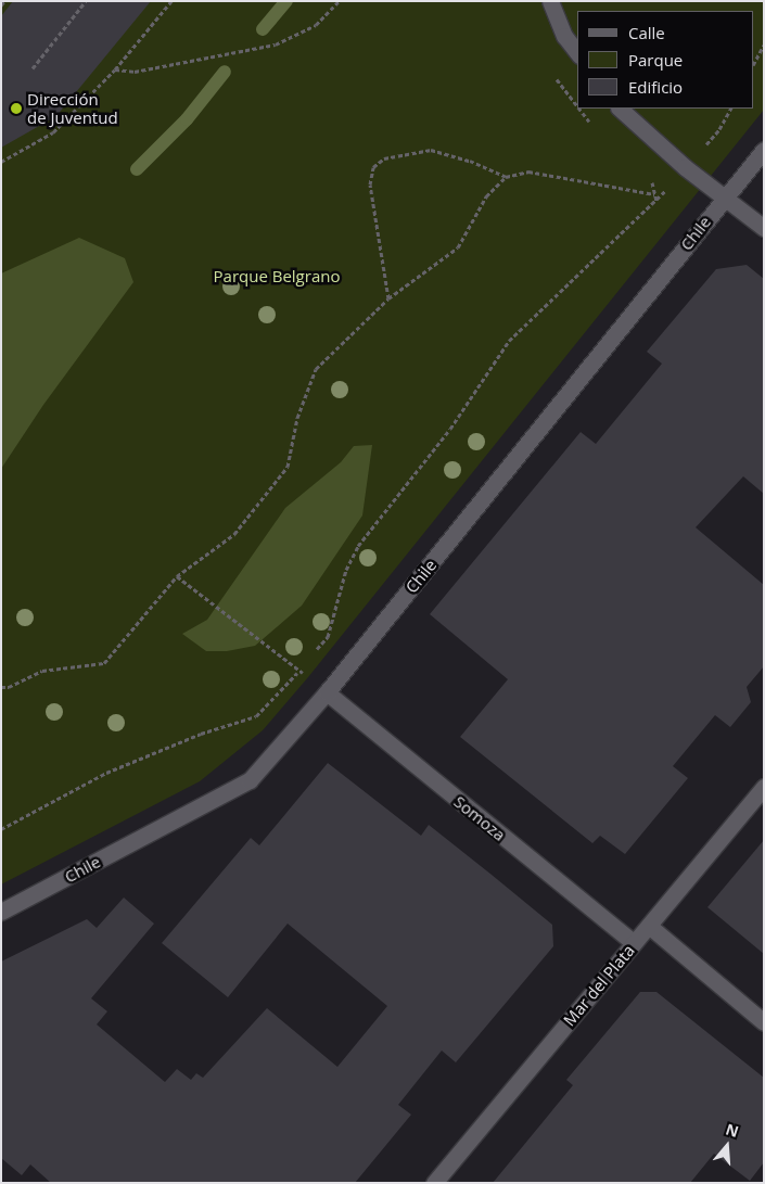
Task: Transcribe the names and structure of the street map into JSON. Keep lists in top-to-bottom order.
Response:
{
  "streets": {
    "street": ["Chile", "Somoza", "Mar del Plata"]
  },
  "crossings": [
    ["Chile", "Somoza"],
    ["Somoza", "Mar del Plata"]
  ],
  "parks": ["Parque Belgrano"],
  "places": ["Dirección de Juventud"],
  "legend": ["Calle", "Parque", "Edificio"],
  "north": "top"
}
